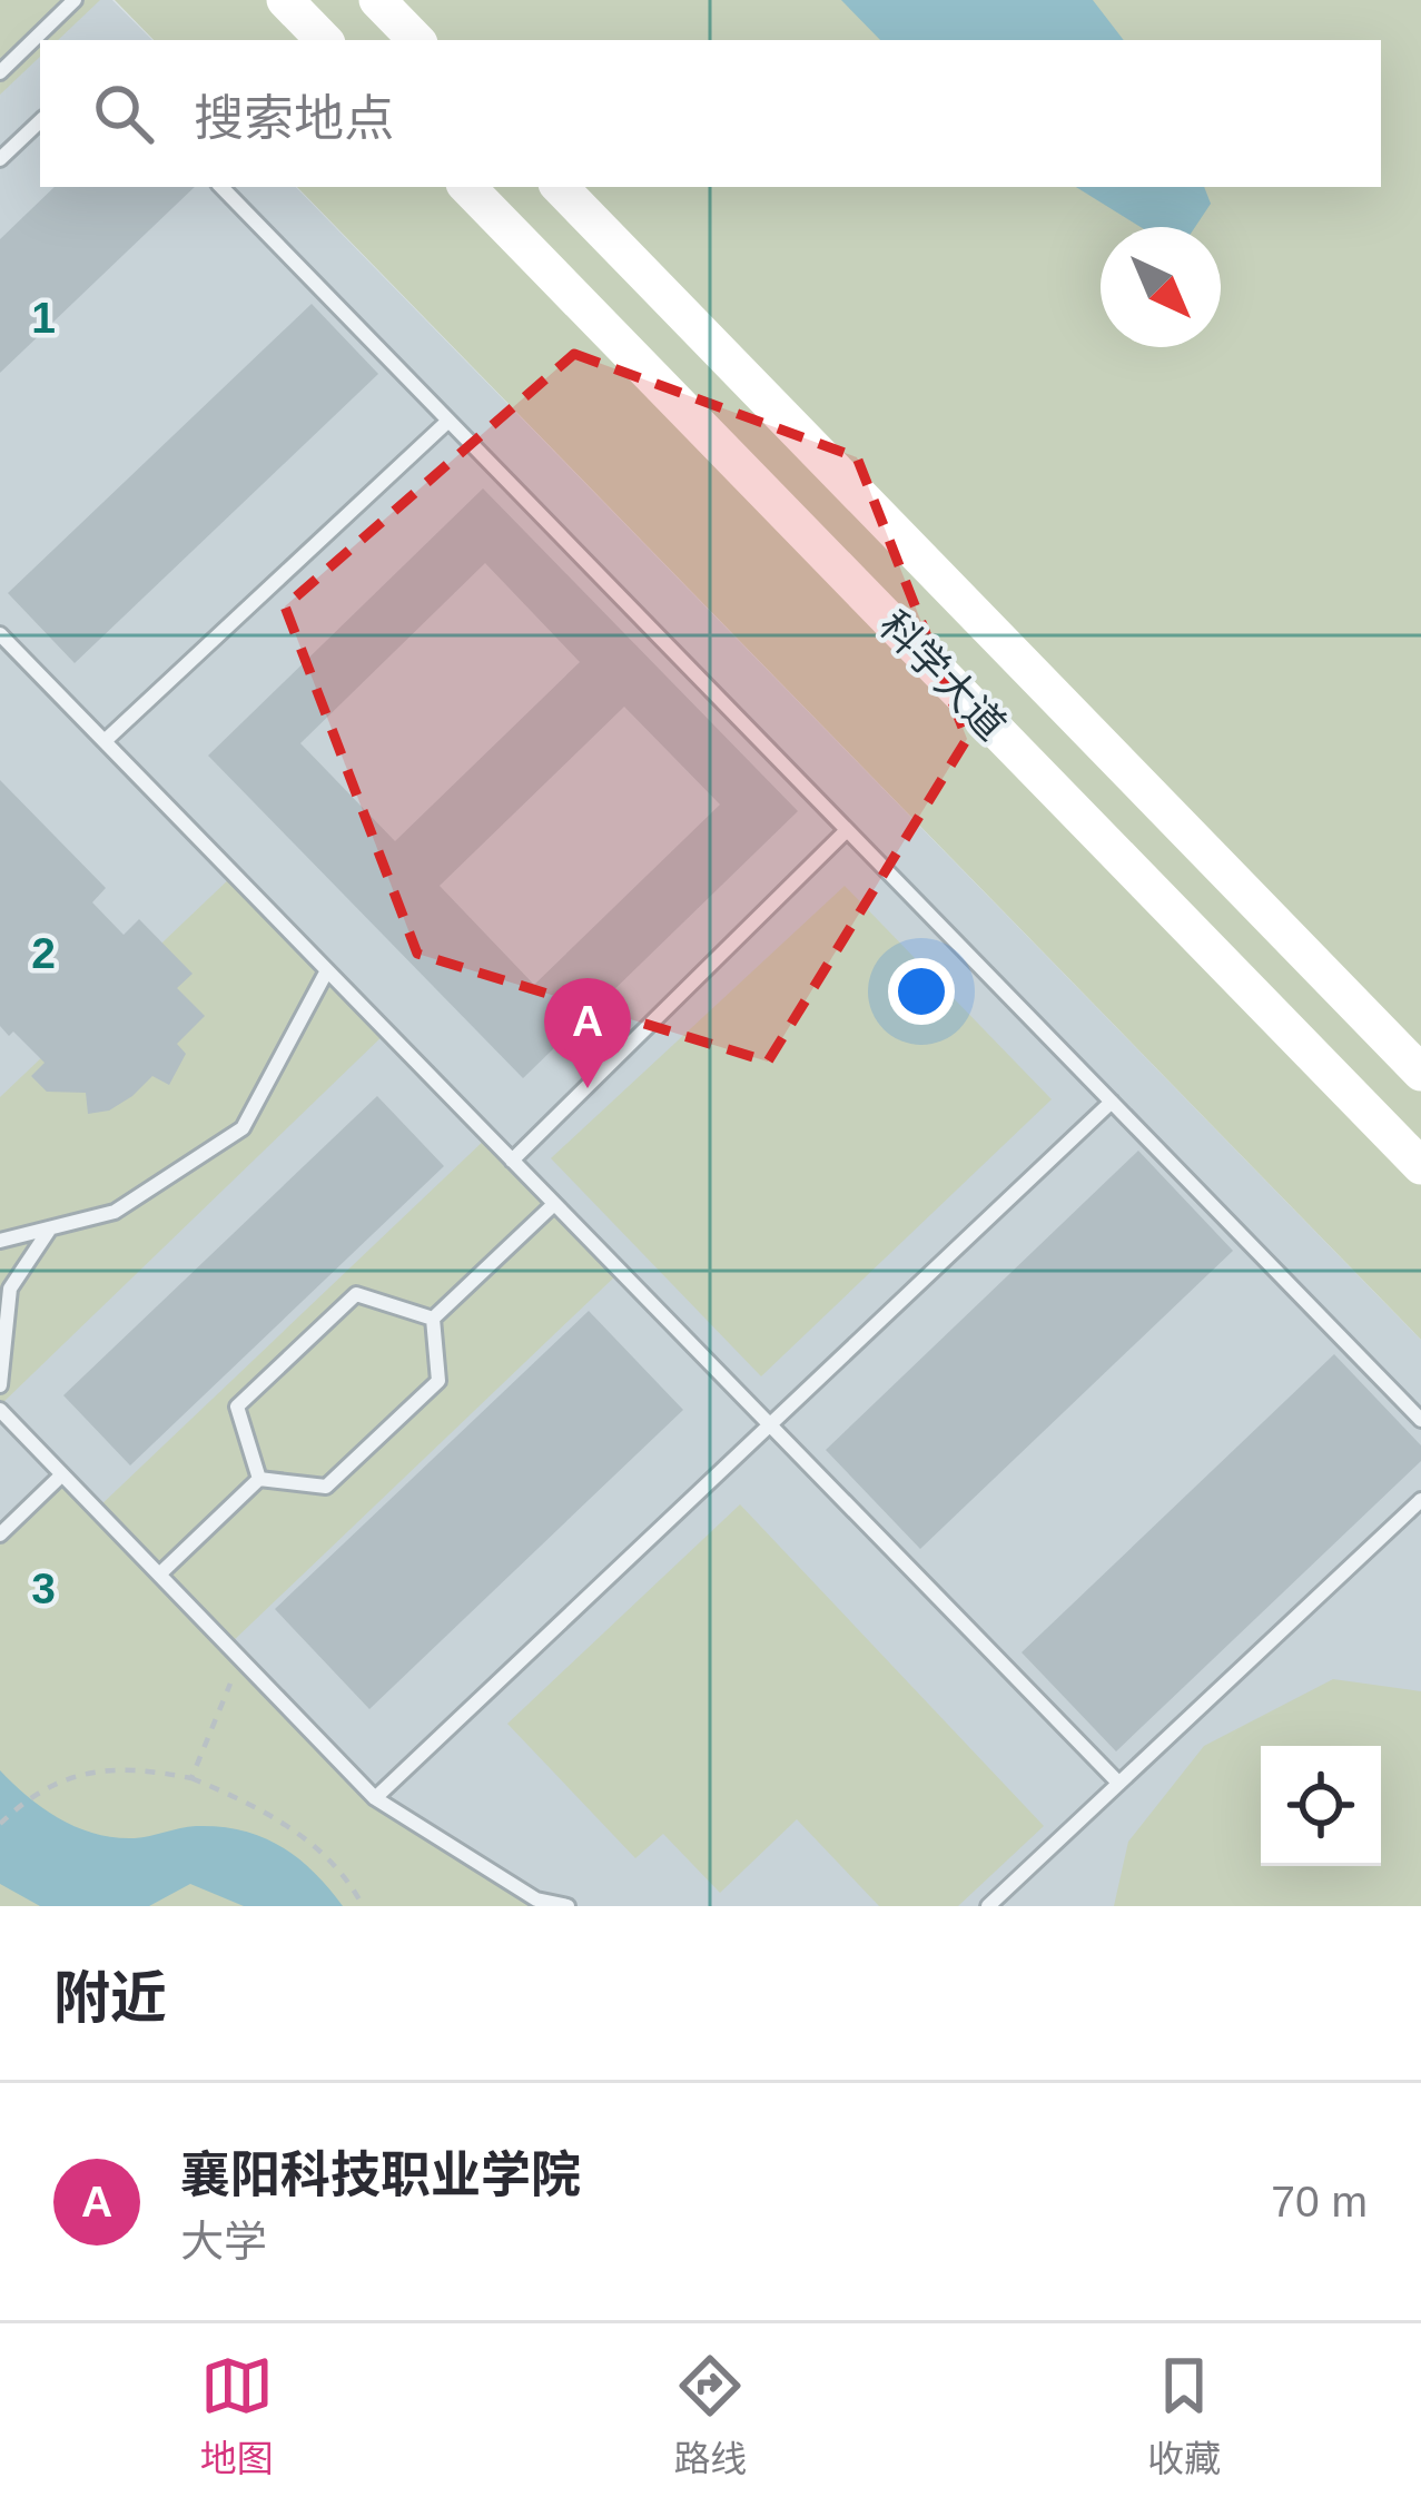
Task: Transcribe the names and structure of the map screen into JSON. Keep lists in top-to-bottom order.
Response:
{
  "streets": {
    "main road": ["科学大道"]
  },
  "north": "bottom right",
  "page": {
    "search": "搜索地点",
    "pins": "A",
    "heading": "附近",
    "list": [
      {
        "mark": "A",
        "name": "襄阳科技职业学院",
        "note": "大学",
        "value": "70 m"
      }
    ],
    "nav": ["地图", "路线", "收藏"]
  },
  "grid": {
    "rows": ["1", "2", "3"]
  }
}
